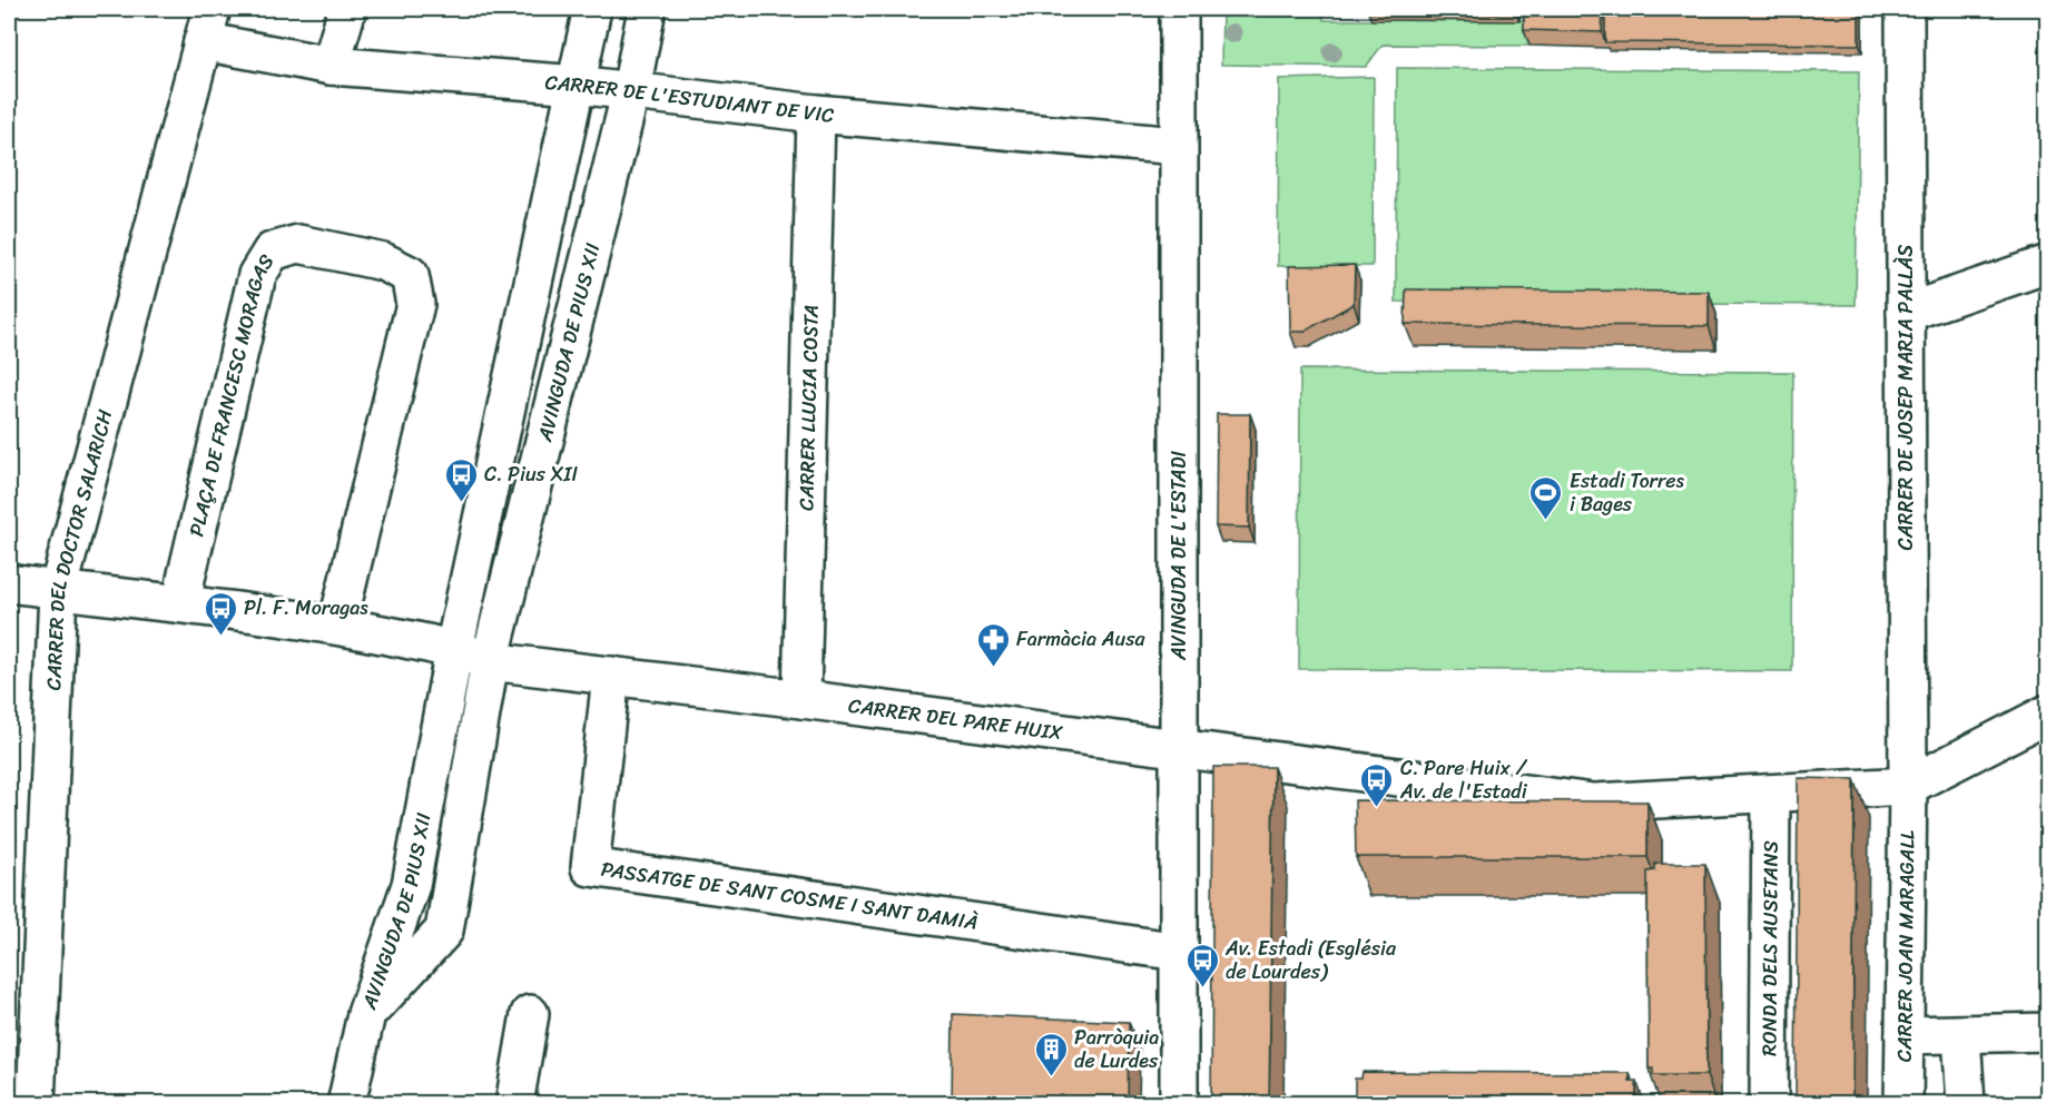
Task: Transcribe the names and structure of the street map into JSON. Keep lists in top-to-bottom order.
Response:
{
  "streets": {
    "street": [
      "CARRER DE L'ESTUDIANT DE VIC",
      "AVINGUDA DE PIUS XII",
      "CARRER DE JOSEP MARIA PALLÀS",
      "PLAÇA DE FRANCESC MORAGAS",
      "CARRER LLUCIA COSTA",
      "CARRER DEL DOCTOR SALARICH",
      "AVINGUDA DE L'ESTADI",
      "CARRER DEL PARE HUIX",
      "PASSATGE DE SANT COSME I SANT DAMIÀ",
      "CARRER JOAN MARAGALL",
      "RONDA DELS AUSETANS"
    ]
  },
  "crossings": [
    ["CARRER DE L'ESTUDIANT DE VIC", "AVINGUDA DE PIUS XII"],
    ["CARRER DE L'ESTUDIANT DE VIC", "CARRER LLUCIA COSTA"],
    ["CARRER DE L'ESTUDIANT DE VIC", "CARRER DEL DOCTOR SALARICH"],
    ["CARRER DE L'ESTUDIANT DE VIC", "AVINGUDA DE L'ESTADI"],
    ["AVINGUDA DE PIUS XII", "CARRER DEL PARE HUIX"],
    ["CARRER DE JOSEP MARIA PALLÀS", "CARRER DEL PARE HUIX"],
    ["CARRER DE JOSEP MARIA PALLÀS", "CARRER JOAN MARAGALL"],
    ["PLAÇA DE FRANCESC MORAGAS", "CARRER DEL PARE HUIX"],
    ["CARRER LLUCIA COSTA", "CARRER DEL PARE HUIX"],
    ["CARRER DEL DOCTOR SALARICH", "CARRER DEL PARE HUIX"],
    ["AVINGUDA DE L'ESTADI", "CARRER DEL PARE HUIX"],
    ["AVINGUDA DE L'ESTADI", "PASSATGE DE SANT COSME I SANT DAMIÀ"],
    ["CARRER DEL PARE HUIX", "PASSATGE DE SANT COSME I SANT DAMIÀ"],
    ["CARRER DEL PARE HUIX", "CARRER JOAN MARAGALL"],
    ["CARRER DEL PARE HUIX", "RONDA DELS AUSETANS"]
  ],
  "places": {
    "bus stop": [
      "C. Pius XII",
      "Pl. F. Moragas",
      "C. Pare Huix / Av. de l'Estadi",
      "Av. Estadi (Església de Lourdes)"
    ],
    "sports": ["Estadi Torres i Bages"],
    "pharmacy": ["Farmàcia Ausa"],
    "building": ["Parròquia de Lurdes"]
  }
}
